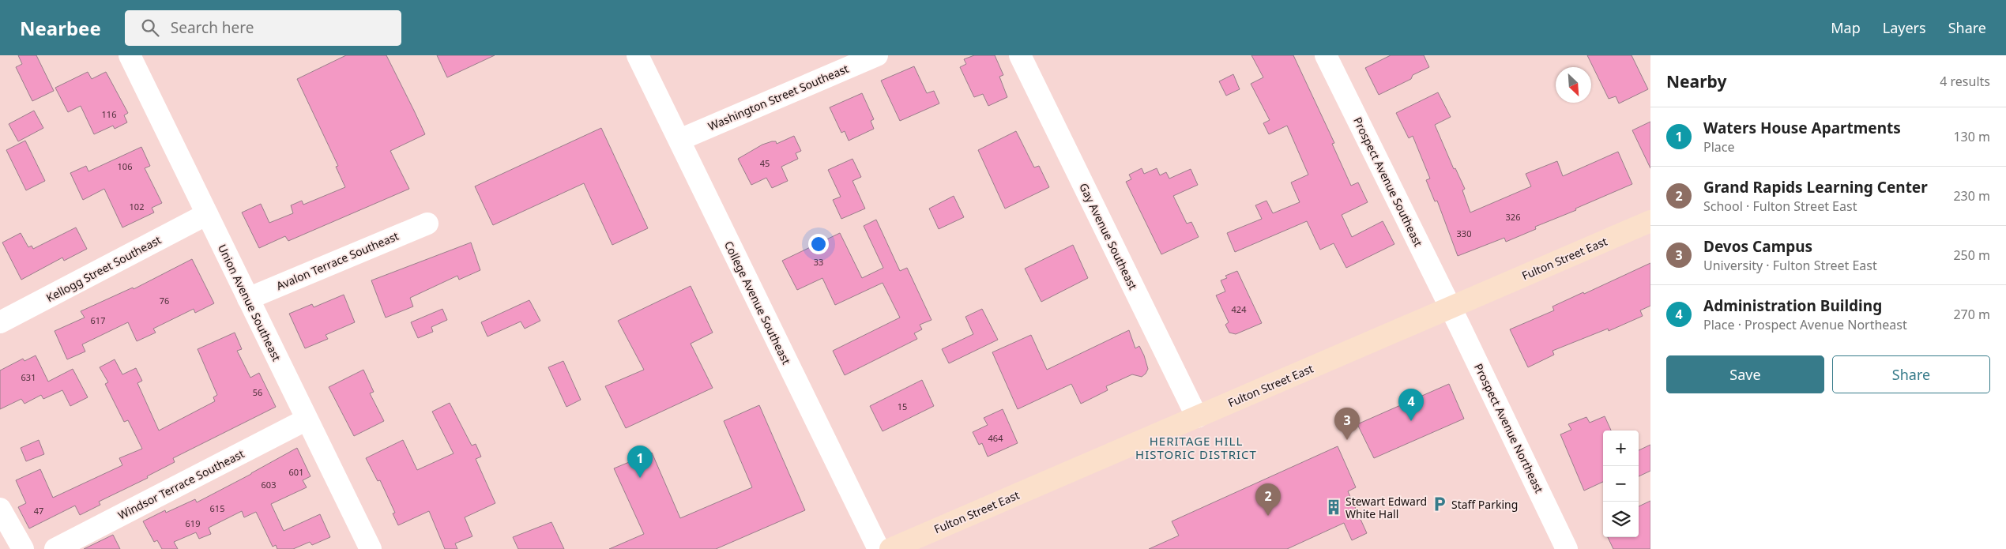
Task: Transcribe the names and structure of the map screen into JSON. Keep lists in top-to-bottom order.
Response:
{
  "streets": {
    "main road": ["Fulton Street East"],
    "street": [
      "Washington Street Southeast",
      "Prospect Avenue Southeast",
      "Gay Avenue Southeast",
      "Avalon Terrace Southeast",
      "Kellogg Street Southeast",
      "Union Avenue Southeast",
      "College Avenue Southeast",
      "Prospect Avenue Northeast",
      "Windsor Terrace Southeast"
    ]
  },
  "crossings": [
    ["Washington Street Southeast", "College Avenue Southeast"],
    ["Prospect Avenue Southeast", "Fulton Street East"],
    ["Prospect Avenue Southeast", "Prospect Avenue Northeast"],
    ["Gay Avenue Southeast", "Fulton Street East"],
    ["Fulton Street East", "Prospect Avenue Northeast"],
    ["Avalon Terrace Southeast", "Union Avenue Southeast"],
    ["Kellogg Street Southeast", "Union Avenue Southeast"],
    ["Union Avenue Southeast", "Windsor Terrace Southeast"]
  ],
  "districts": ["HERITAGE HILL HISTORIC DISTRICT"],
  "places": {
    "parking": ["Staff Parking"],
    "building": ["Stewart Edward White Hall"]
  },
  "house_numbers": [
    "116",
    "45",
    "106",
    "102",
    "326",
    "330",
    "33",
    "76",
    "424",
    "617",
    "631",
    "56",
    "15",
    "464",
    "601",
    "603",
    "615",
    "47",
    "619"
  ],
  "north": "bottom right",
  "page": {
    "header": "Nearbee",
    "search": "Search here",
    "nav": ["Map", "Layers", "Share"],
    "heading": ["Nearby", "4 results"],
    "list": [
      {
        "mark": "1",
        "name": "Waters House Apartments",
        "note": "Place",
        "value": "130 m"
      },
      {
        "mark": "2",
        "name": "Grand Rapids Learning Center",
        "note": "School · Fulton Street East",
        "value": "230 m"
      },
      {
        "mark": "3",
        "name": "Devos Campus",
        "note": "University · Fulton Street East",
        "value": "250 m"
      },
      {
        "mark": "4",
        "name": "Administration Building",
        "note": "Place · Prospect Avenue Northeast",
        "value": "270 m"
      }
    ],
    "buttons": ["Save", "Share"],
    "pins": [
      "4",
      "3",
      "1",
      "2"
    ],
    "map_buttons": ["+", "−"]
  }
}
